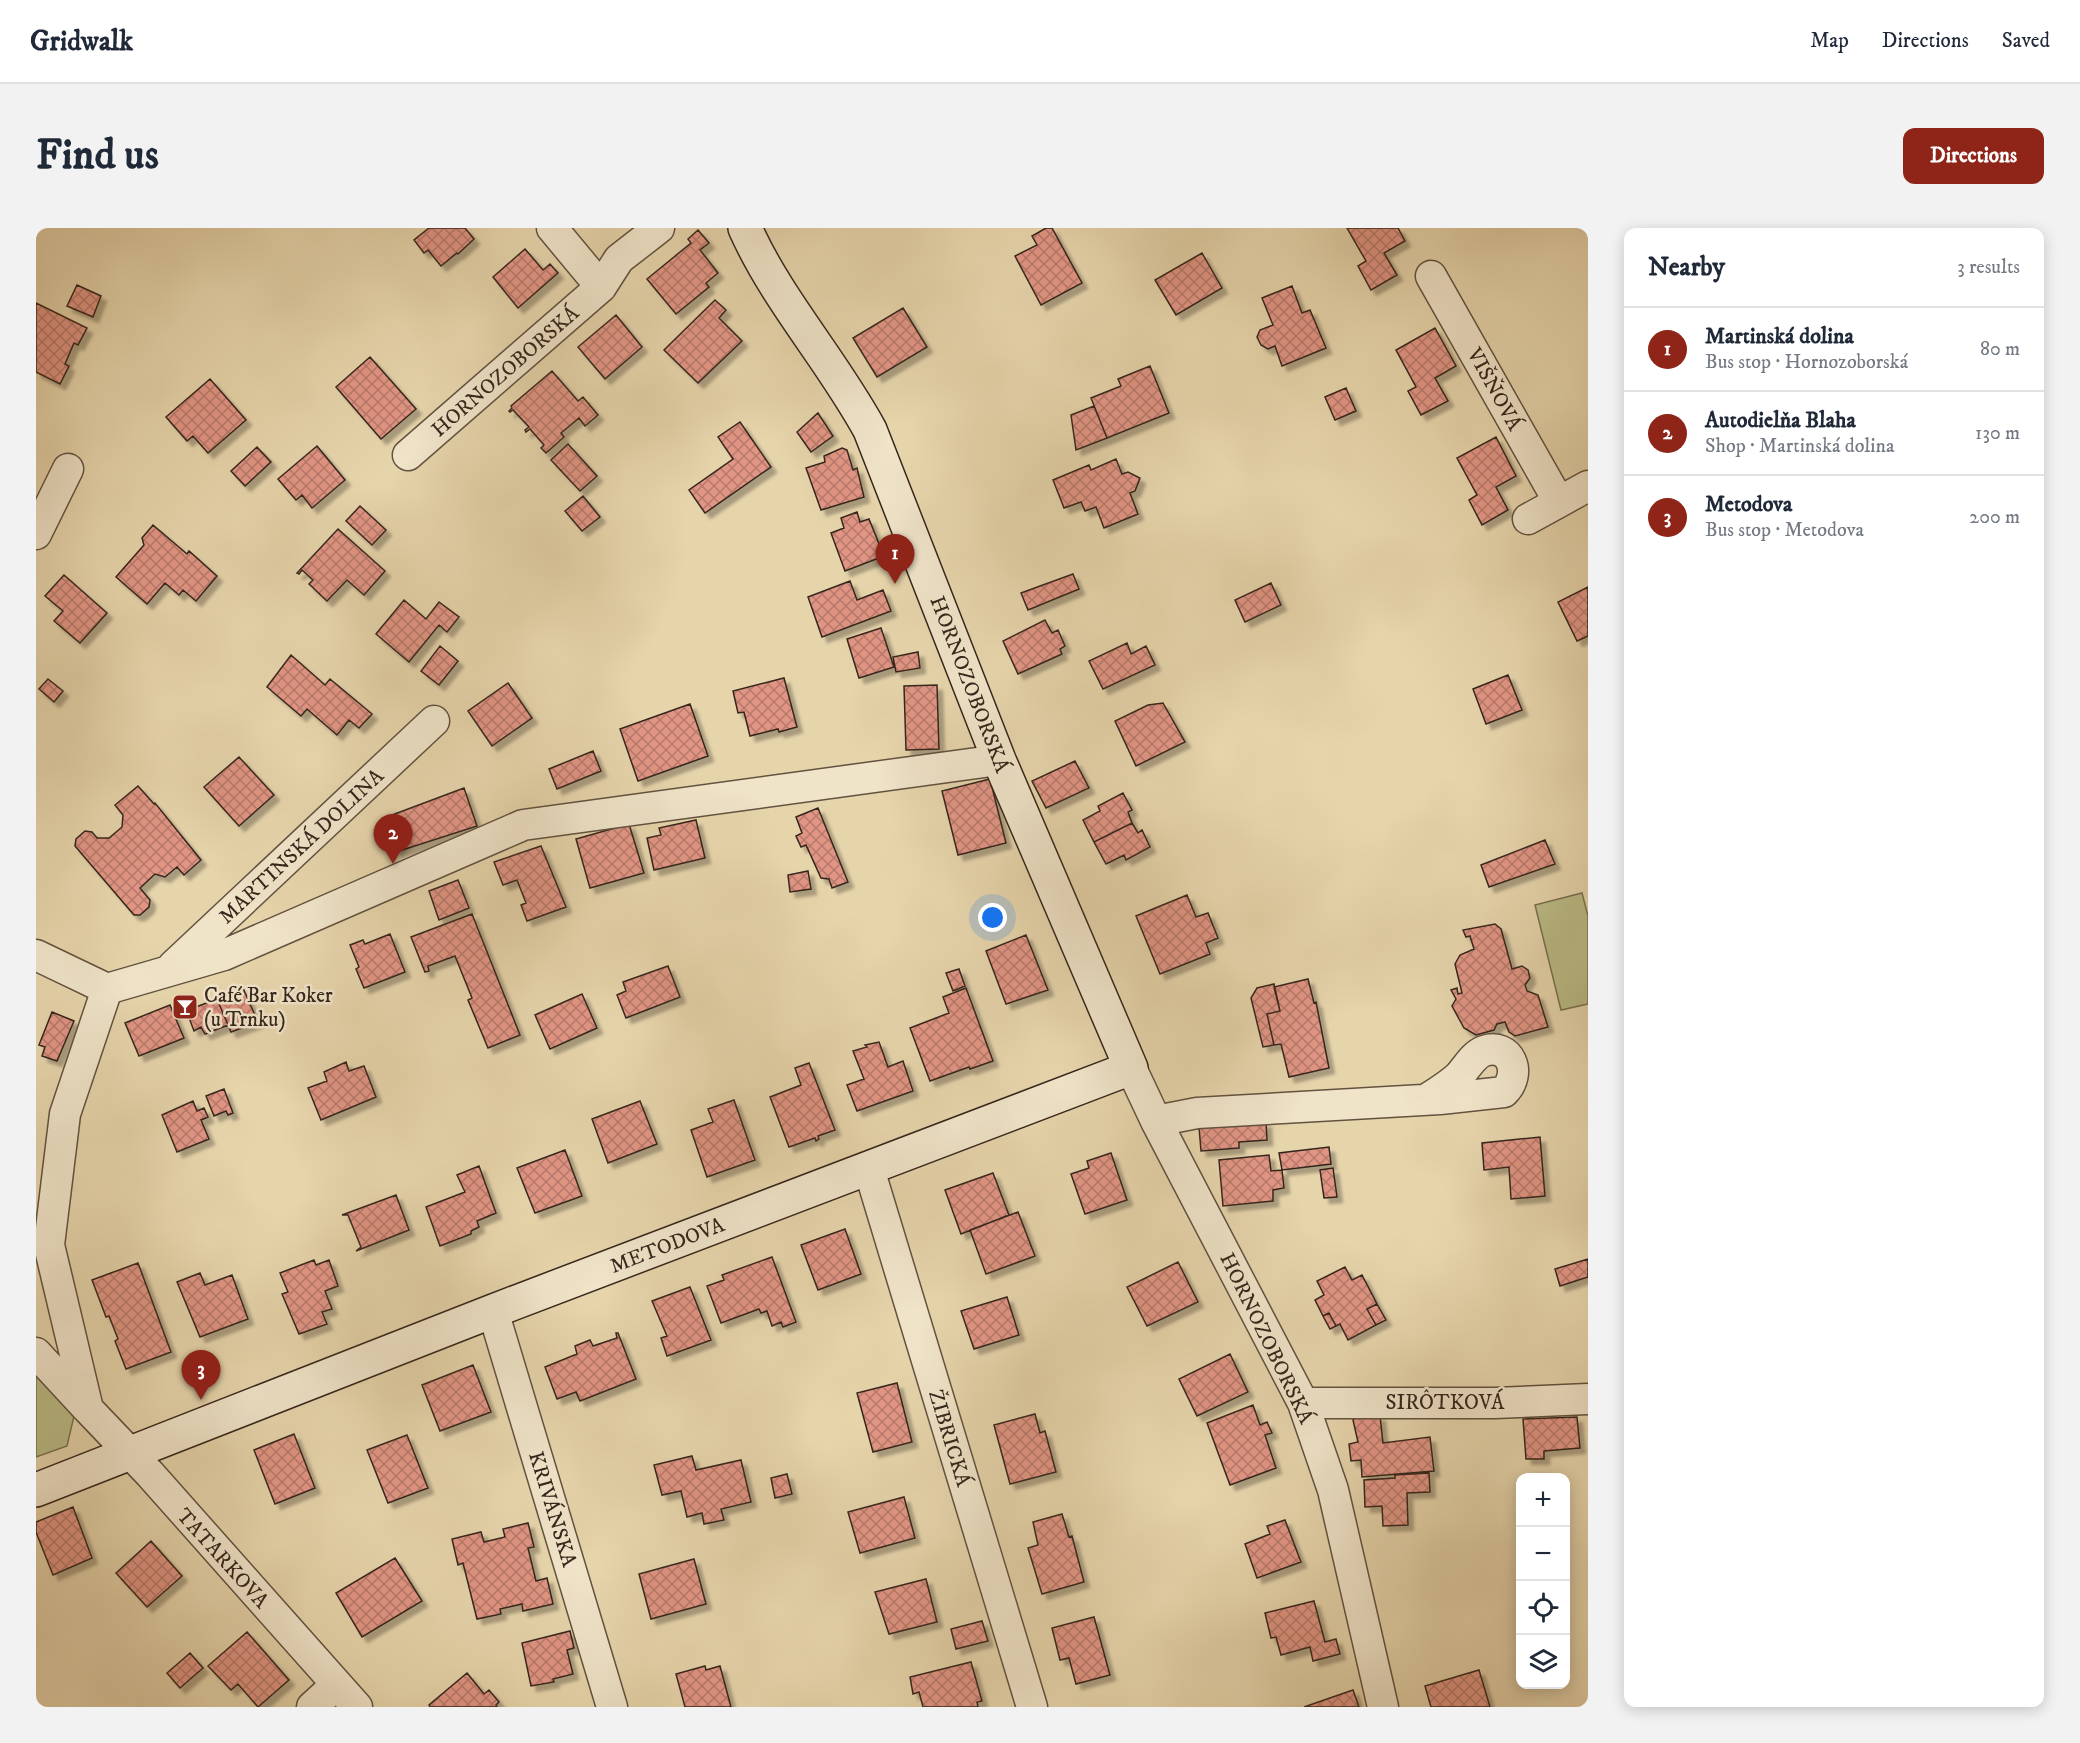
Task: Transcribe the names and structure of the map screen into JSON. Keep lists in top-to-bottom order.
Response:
{
  "streets": {
    "street": [
      "HORNOZOBORSKÁ",
      "VIŠŇOVÁ",
      "MARTINSKÁ DOLINA",
      "METODOVA",
      "SIRÔTKOVÁ",
      "ŽIBRICKÁ",
      "KRIVÁNSKA",
      "TATARKOVA"
    ]
  },
  "crossings": [
    ["HORNOZOBORSKÁ", "MARTINSKÁ DOLINA"],
    ["HORNOZOBORSKÁ", "METODOVA"],
    ["HORNOZOBORSKÁ", "SIRÔTKOVÁ"],
    ["METODOVA", "ŽIBRICKÁ"],
    ["METODOVA", "KRIVÁNSKA"],
    ["METODOVA", "TATARKOVA"]
  ],
  "places": {
    "bar": ["Café Bar Koker (u Trnku)"]
  },
  "page": {
    "header": "Gridwalk",
    "nav": ["Map", "Directions", "Saved"],
    "buttons": "Directions",
    "title": "Find us",
    "heading": ["Nearby", "3 results"],
    "list": [
      {
        "mark": "1",
        "name": "Martinská dolina",
        "note": "Bus stop · Hornozoborská",
        "value": "80 m"
      },
      {
        "mark": "2",
        "name": "Autodielňa Blaha",
        "note": "Shop · Martinská dolina",
        "value": "130 m"
      },
      {
        "mark": "3",
        "name": "Metodova",
        "note": "Bus stop · Metodova",
        "value": "200 m"
      }
    ],
    "pins": ["1", "2", "3"],
    "map_buttons": ["+", "−"]
  }
}
